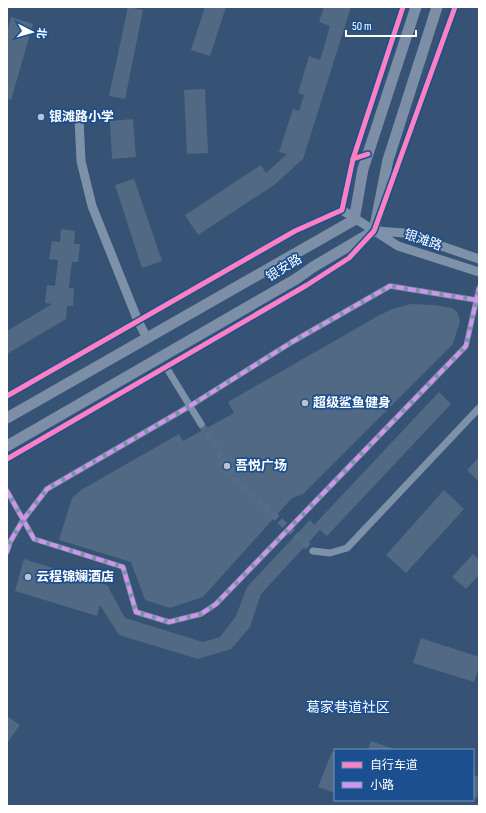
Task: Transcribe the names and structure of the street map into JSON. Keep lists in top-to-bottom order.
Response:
{
  "streets": {
    "main road": ["银安路"],
    "street": ["银滩路"]
  },
  "crossings": [
    ["银滩路", "银安路"]
  ],
  "districts": ["葛家巷道社区"],
  "places": [
    "银滩路小学",
    "超级鲨鱼健身",
    "吾悦广场",
    "云程锦斓酒店"
  ],
  "legend": ["自行车道", "小路"],
  "scale_bar": "50 m",
  "north": "right"
}
